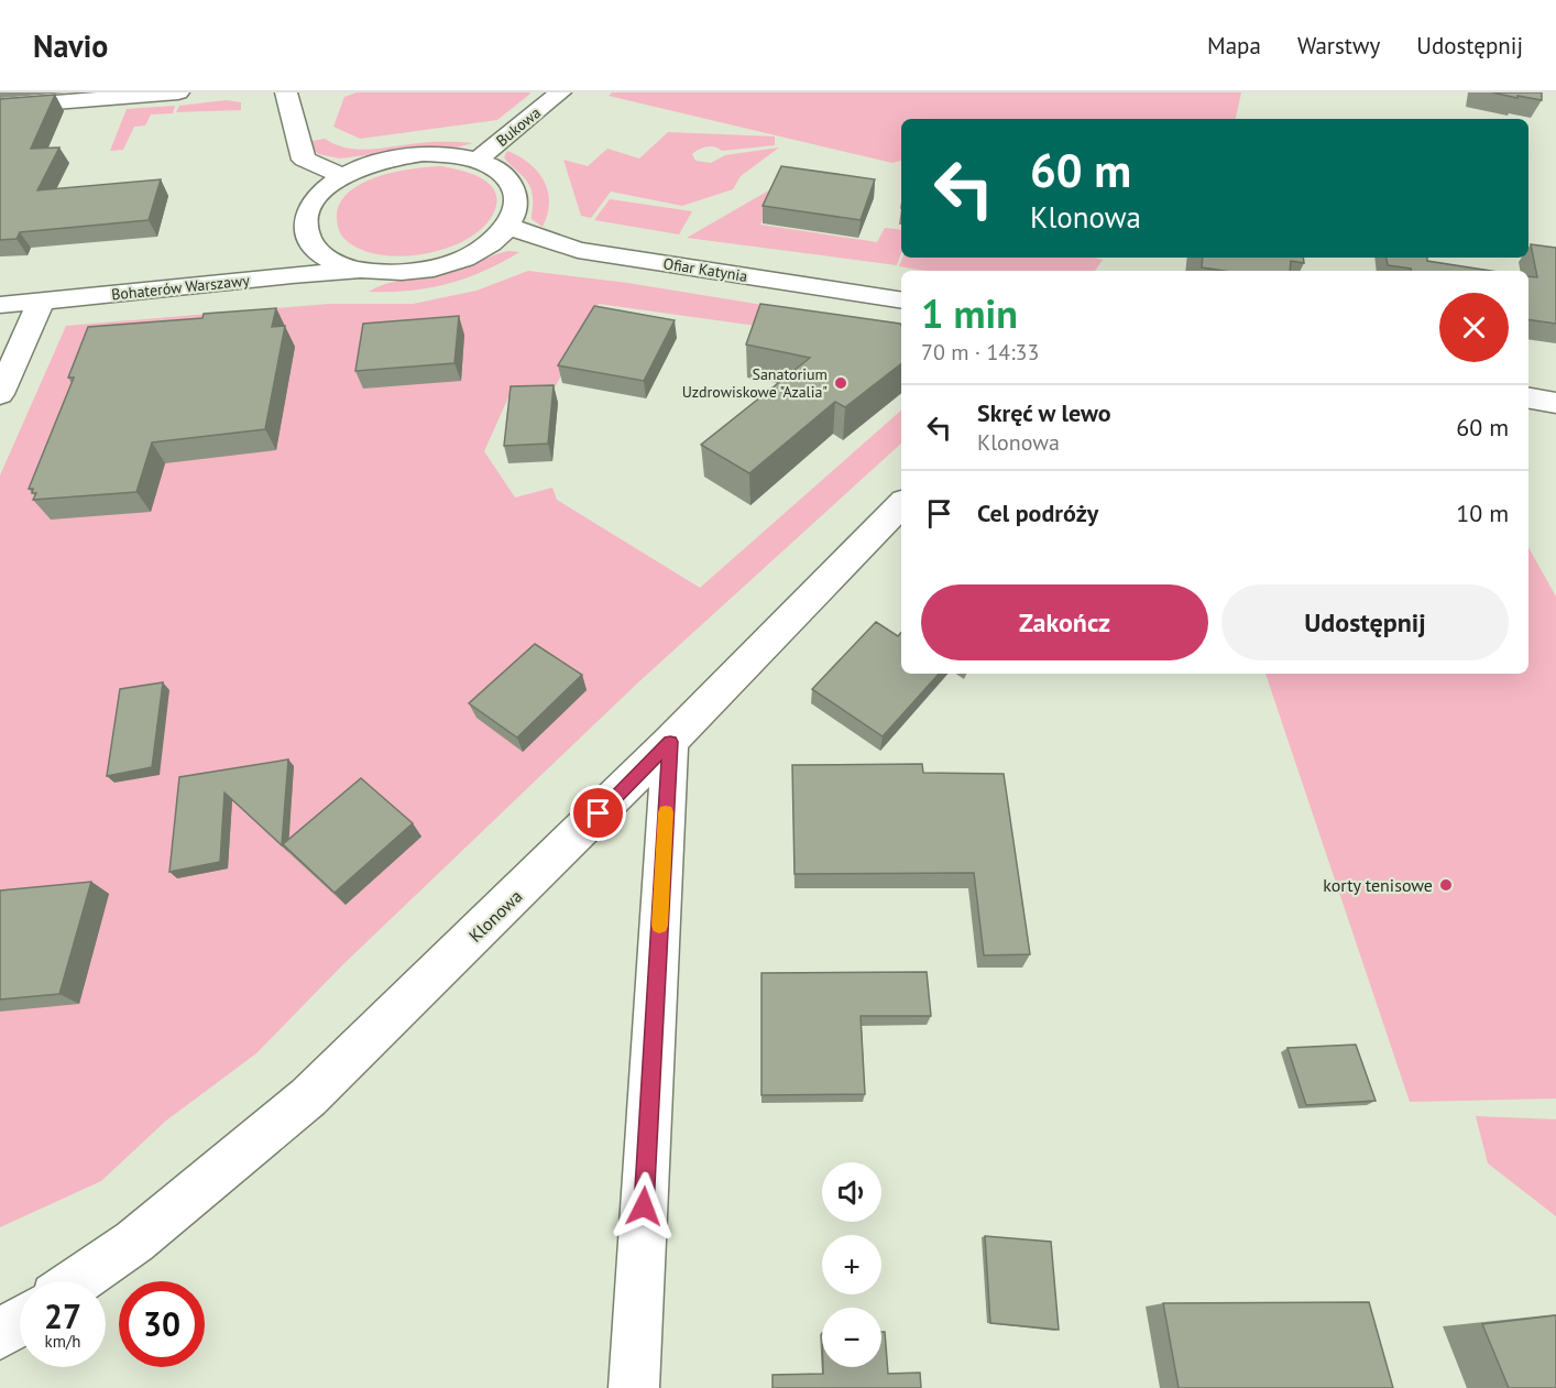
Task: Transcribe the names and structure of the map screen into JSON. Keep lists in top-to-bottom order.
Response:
{
  "streets": {
    "street": [
      "Bukowa",
      "Ofiar Katynia",
      "Bohaterów Warszawy",
      "Klonowa"
    ]
  },
  "crossings": [
    ["Bukowa", "Ofiar Katynia"],
    ["Bukowa", "Bohaterów Warszawy"],
    ["Ofiar Katynia", "Bohaterów Warszawy"]
  ],
  "places": ["Sanatorium Uzdrowiskowe \"Azalia\"", "korty tenisowe"],
  "page": {
    "header": "Navio",
    "nav": ["Mapa", "Warstwy", "Udostępnij"],
    "turn": ["60 m", "Klonowa"],
    "heading": ["1 min", "70 m · 14:33"],
    "list": [
      {
        "name": "Skręć w lewo",
        "note": "Klonowa",
        "value": "60 m"
      },
      {
        "name": "Cel podróży",
        "value": "10 m"
      }
    ],
    "buttons": ["Zakończ", "Udostępnij"],
    "map_buttons": ["+", "−"],
    "speed": "27 km/h",
    "limit": "30"
  }
}
